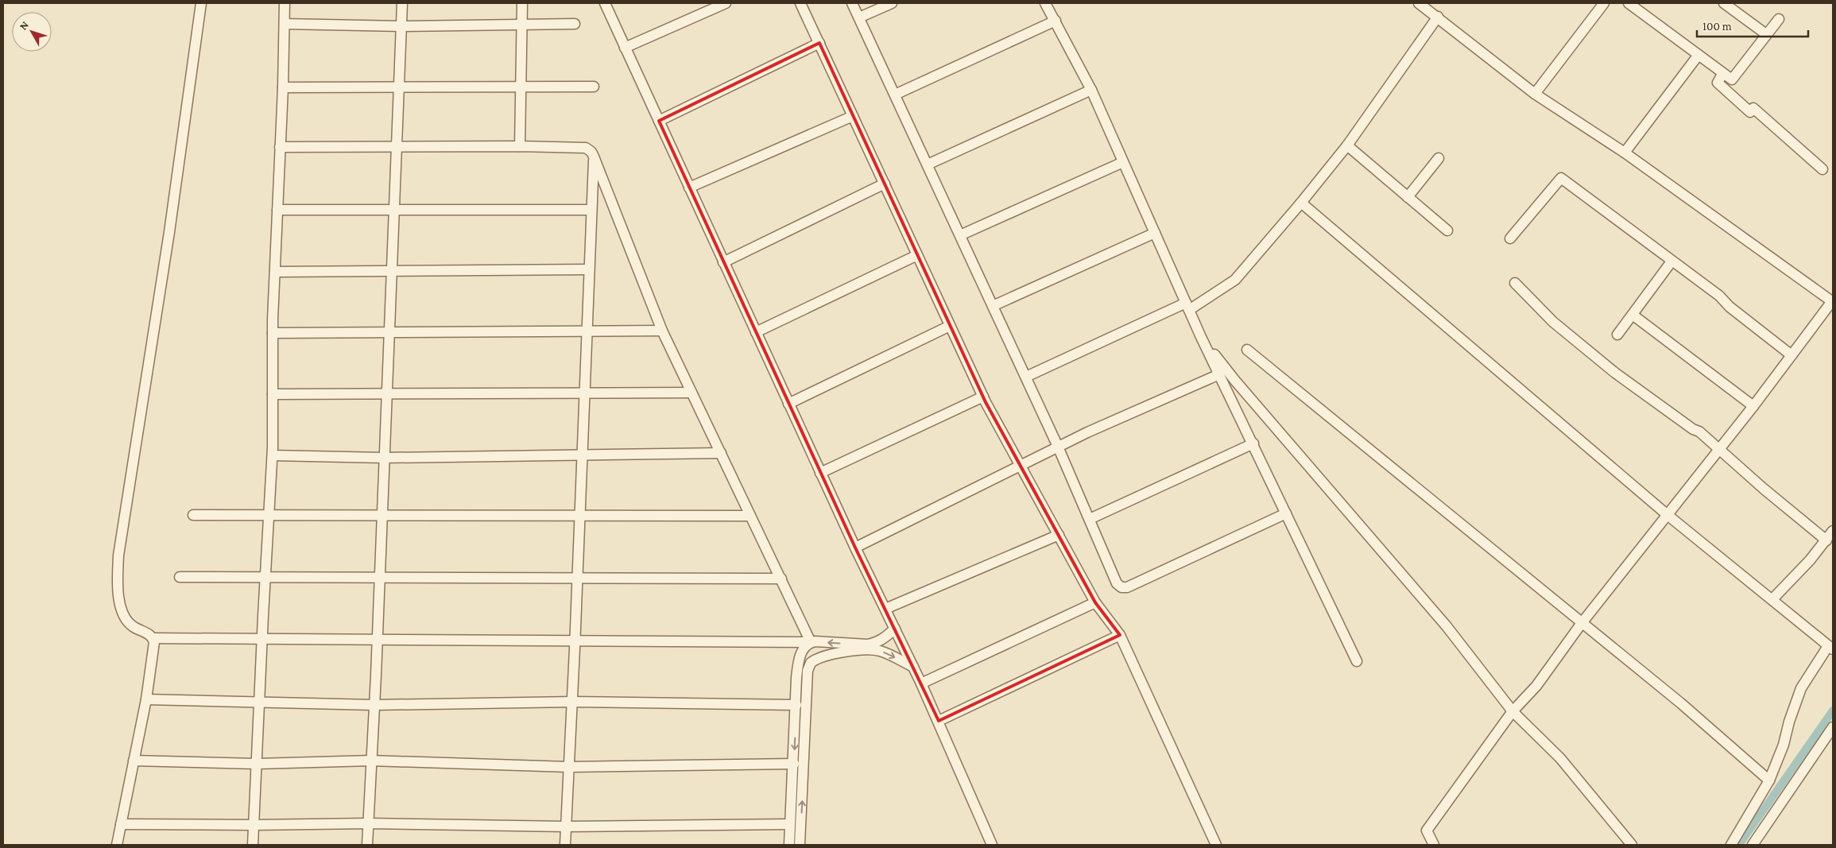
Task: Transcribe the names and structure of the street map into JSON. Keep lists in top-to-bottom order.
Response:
{
  "scale_bar": "100 m",
  "north": "top left"
}
